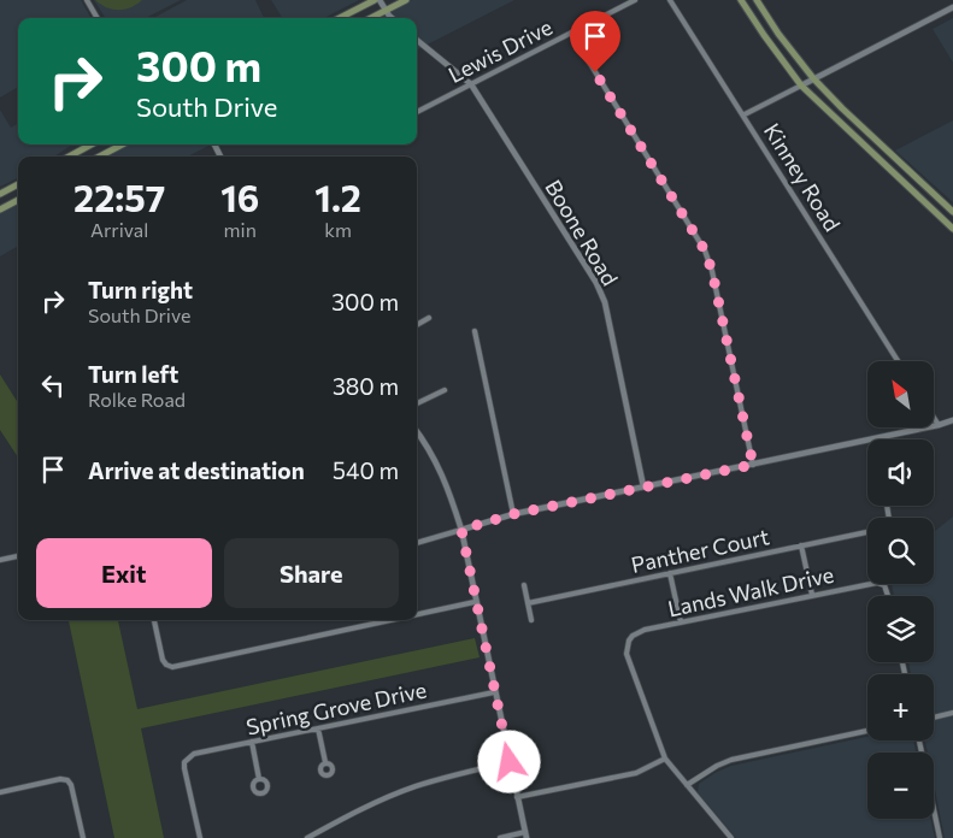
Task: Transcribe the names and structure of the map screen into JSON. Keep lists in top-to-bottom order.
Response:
{
  "streets": {
    "street": [
      "Lewis Drive",
      "Kinney Road",
      "Boone Road",
      "Panther Court",
      "Lands Walk Drive",
      "Spring Grove Drive"
    ]
  },
  "crossings": [
    ["Lewis Drive", "Boone Road"]
  ],
  "north": "top left",
  "page": {
    "turn": ["300 m", "South Drive"],
    "eta": [
      "22:57",
      "Arrival",
      "16",
      "min",
      "1.2",
      "km"
    ],
    "list": [
      {
        "name": "Turn right",
        "note": "South Drive",
        "value": "300 m"
      },
      {
        "name": "Turn left",
        "note": "Rolke Road",
        "value": "380 m"
      },
      {
        "name": "Arrive at destination",
        "value": "540 m"
      }
    ],
    "map_buttons": ["+", "−"],
    "buttons": ["Exit", "Share"]
  }
}
